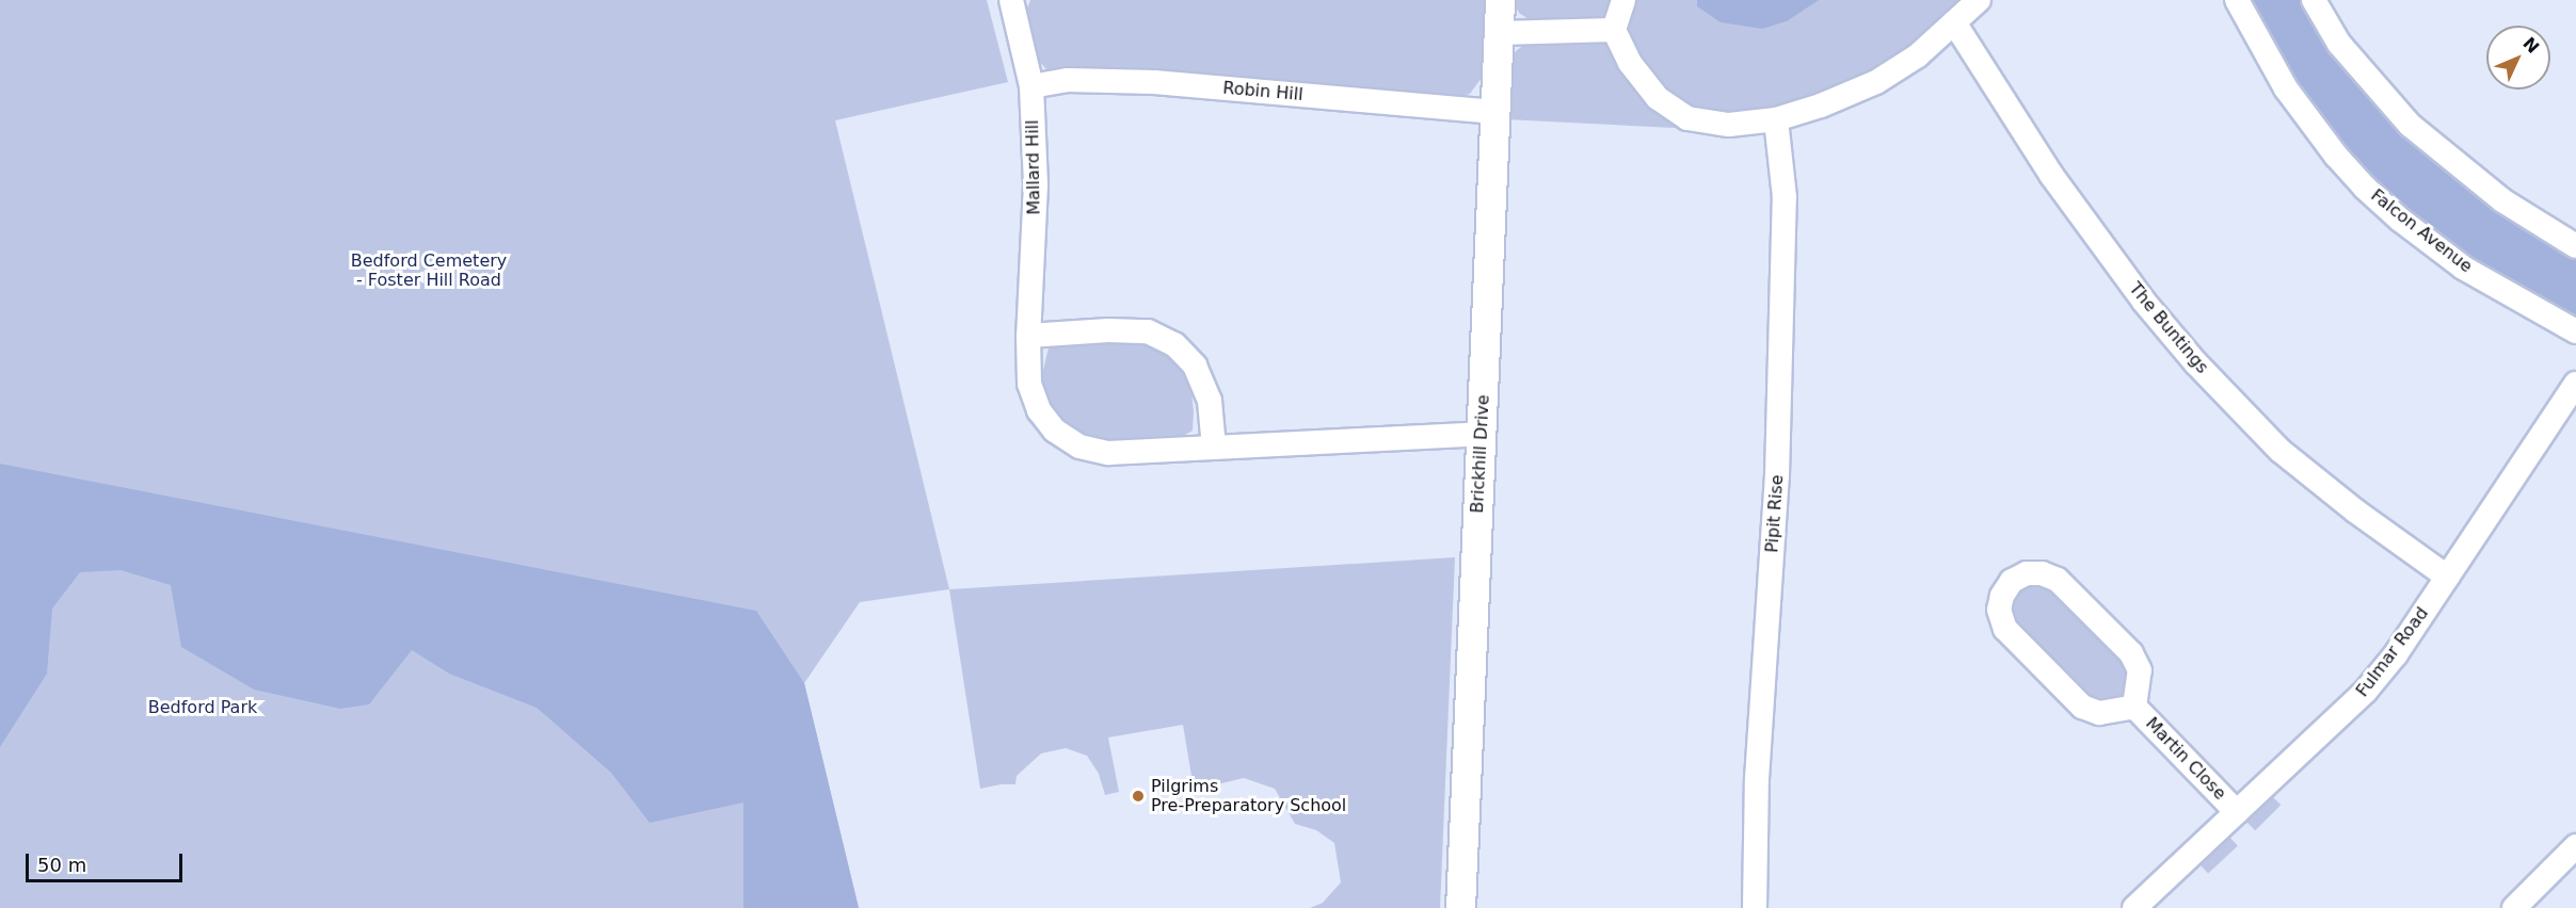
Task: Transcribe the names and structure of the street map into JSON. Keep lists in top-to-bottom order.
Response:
{
  "streets": {
    "street": [
      "Robin Hill",
      "Mallard Hill",
      "Falcon Avenue",
      "The Buntings",
      "Brickhill Drive",
      "Pipit Rise",
      "Fulmar Road",
      "Martin Close"
    ]
  },
  "crossings": [
    ["Robin Hill", "Mallard Hill"],
    ["Robin Hill", "Brickhill Drive"],
    ["Mallard Hill", "Brickhill Drive"],
    ["The Buntings", "Fulmar Road"],
    ["Fulmar Road", "Martin Close"]
  ],
  "parks": ["Bedford Cemetery - Foster Hill Road", "Bedford Park"],
  "places": ["Pilgrims Pre-Preparatory School"],
  "scale_bar": "50 m",
  "north": "top right"
}
